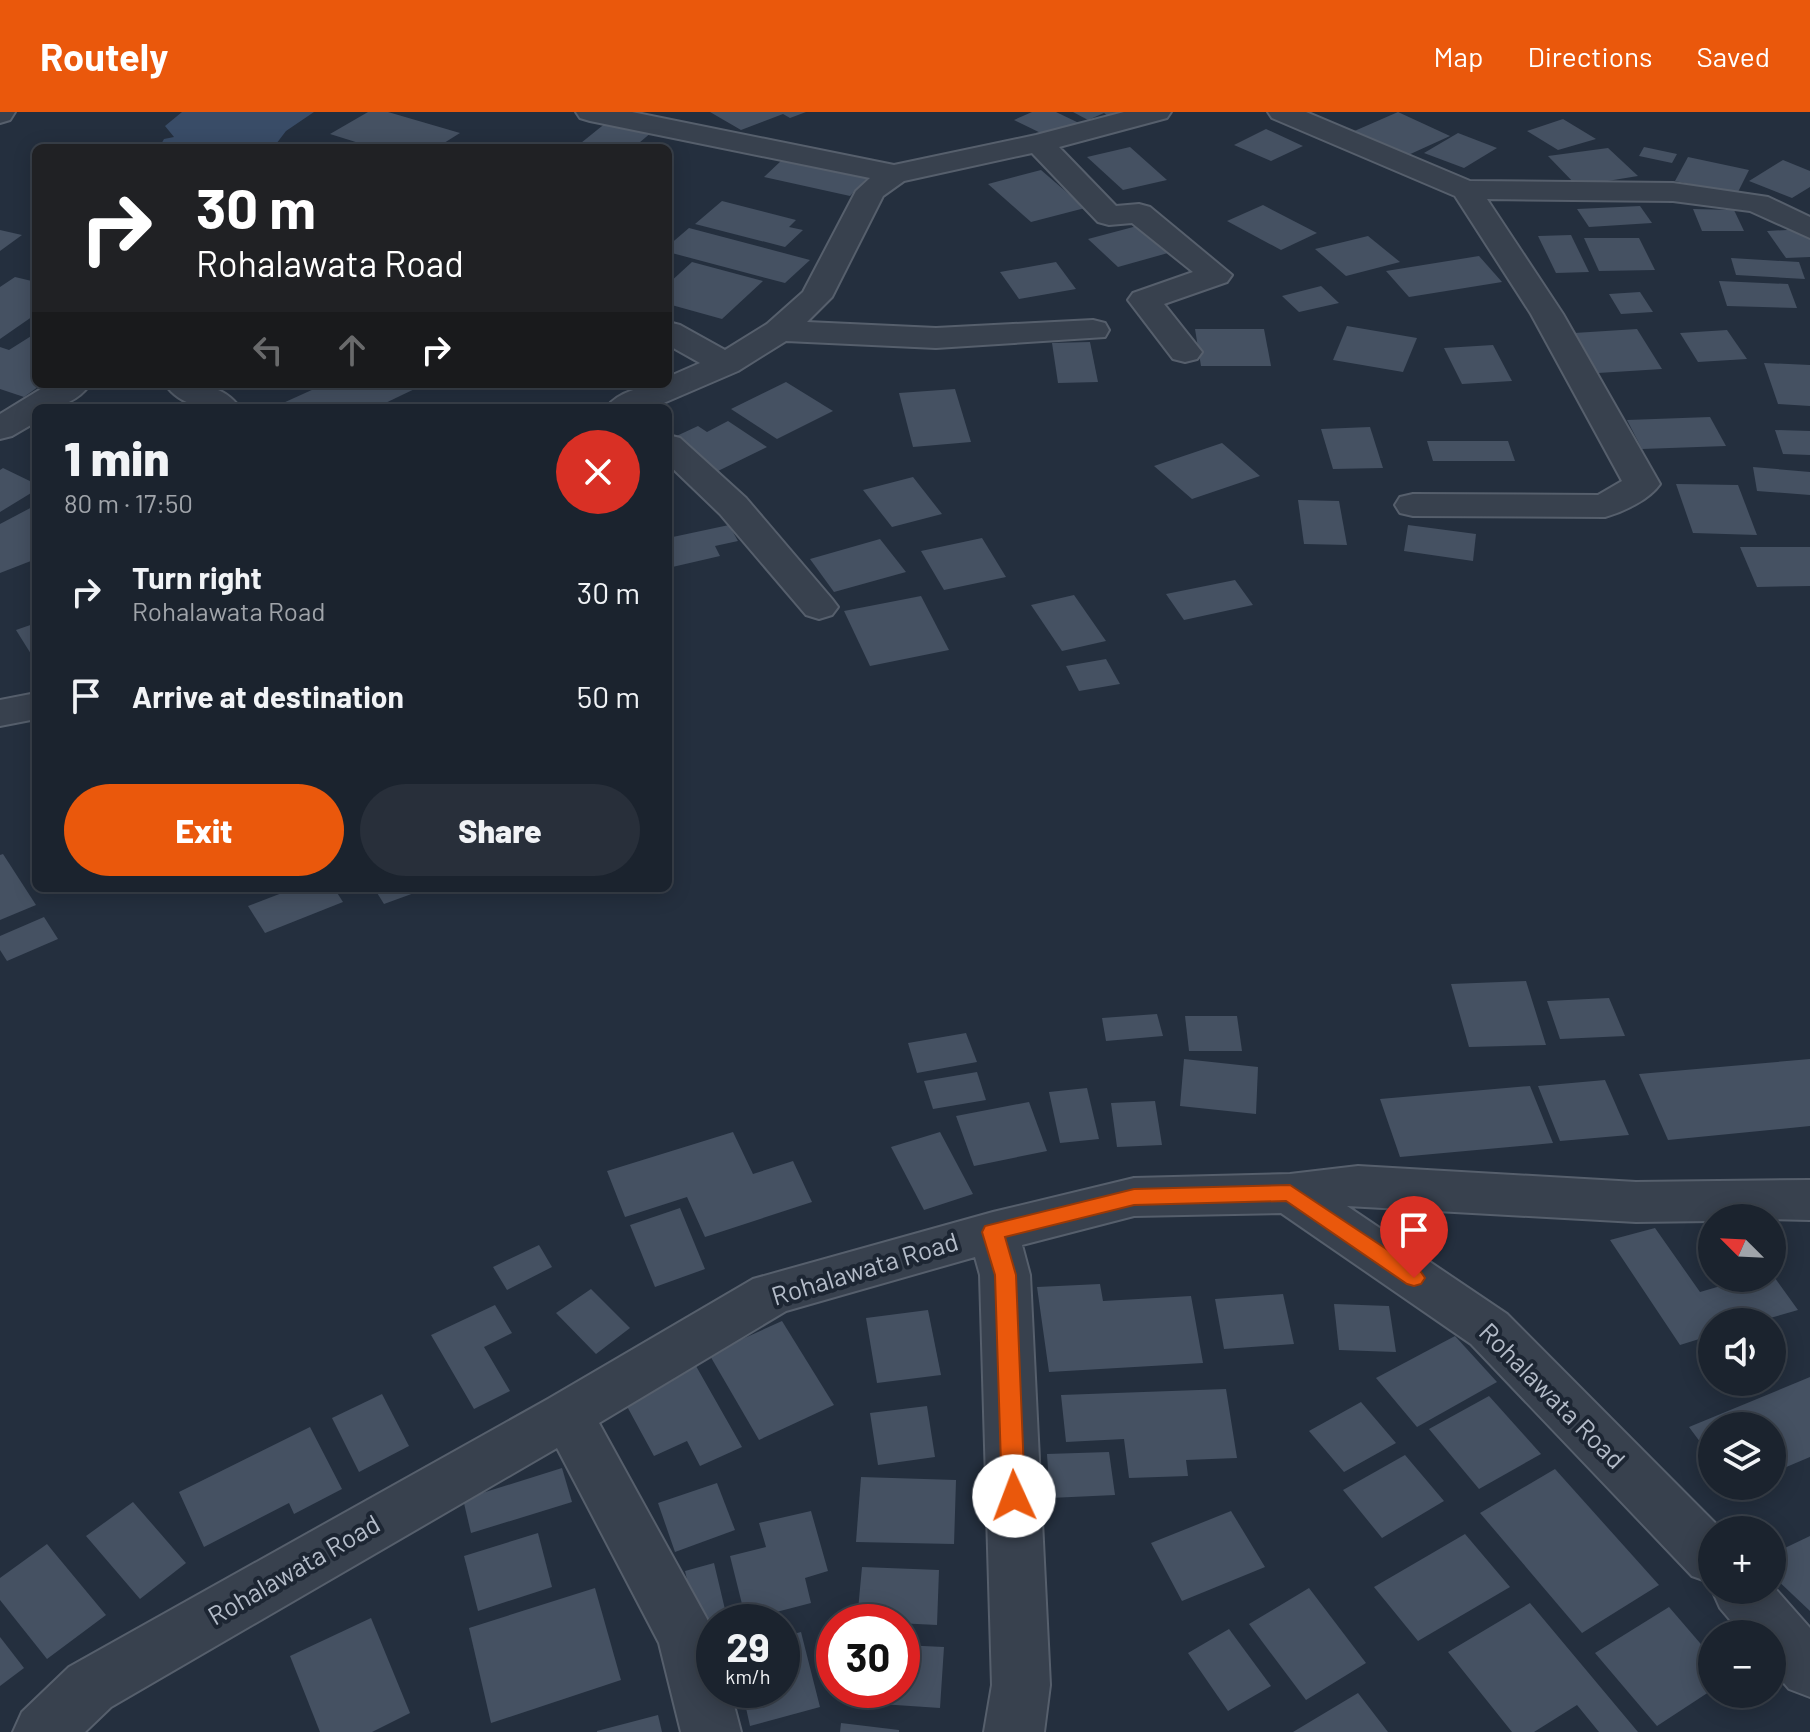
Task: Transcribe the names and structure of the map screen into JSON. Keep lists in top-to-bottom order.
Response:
{
  "streets": {
    "street": ["Rohalawata Road"]
  },
  "north": "top left",
  "page": {
    "header": "Routely",
    "nav": ["Map", "Directions", "Saved"],
    "turn": ["30 m", "Rohalawata Road"],
    "heading": ["1 min", "80 m · 17:50"],
    "list": [
      {
        "name": "Turn right",
        "note": "Rohalawata Road",
        "value": "30 m"
      },
      {
        "name": "Arrive at destination",
        "value": "50 m"
      }
    ],
    "buttons": ["Exit", "Share"],
    "map_buttons": ["+", "−"],
    "speed": "29 km/h",
    "limit": "30"
  }
}
